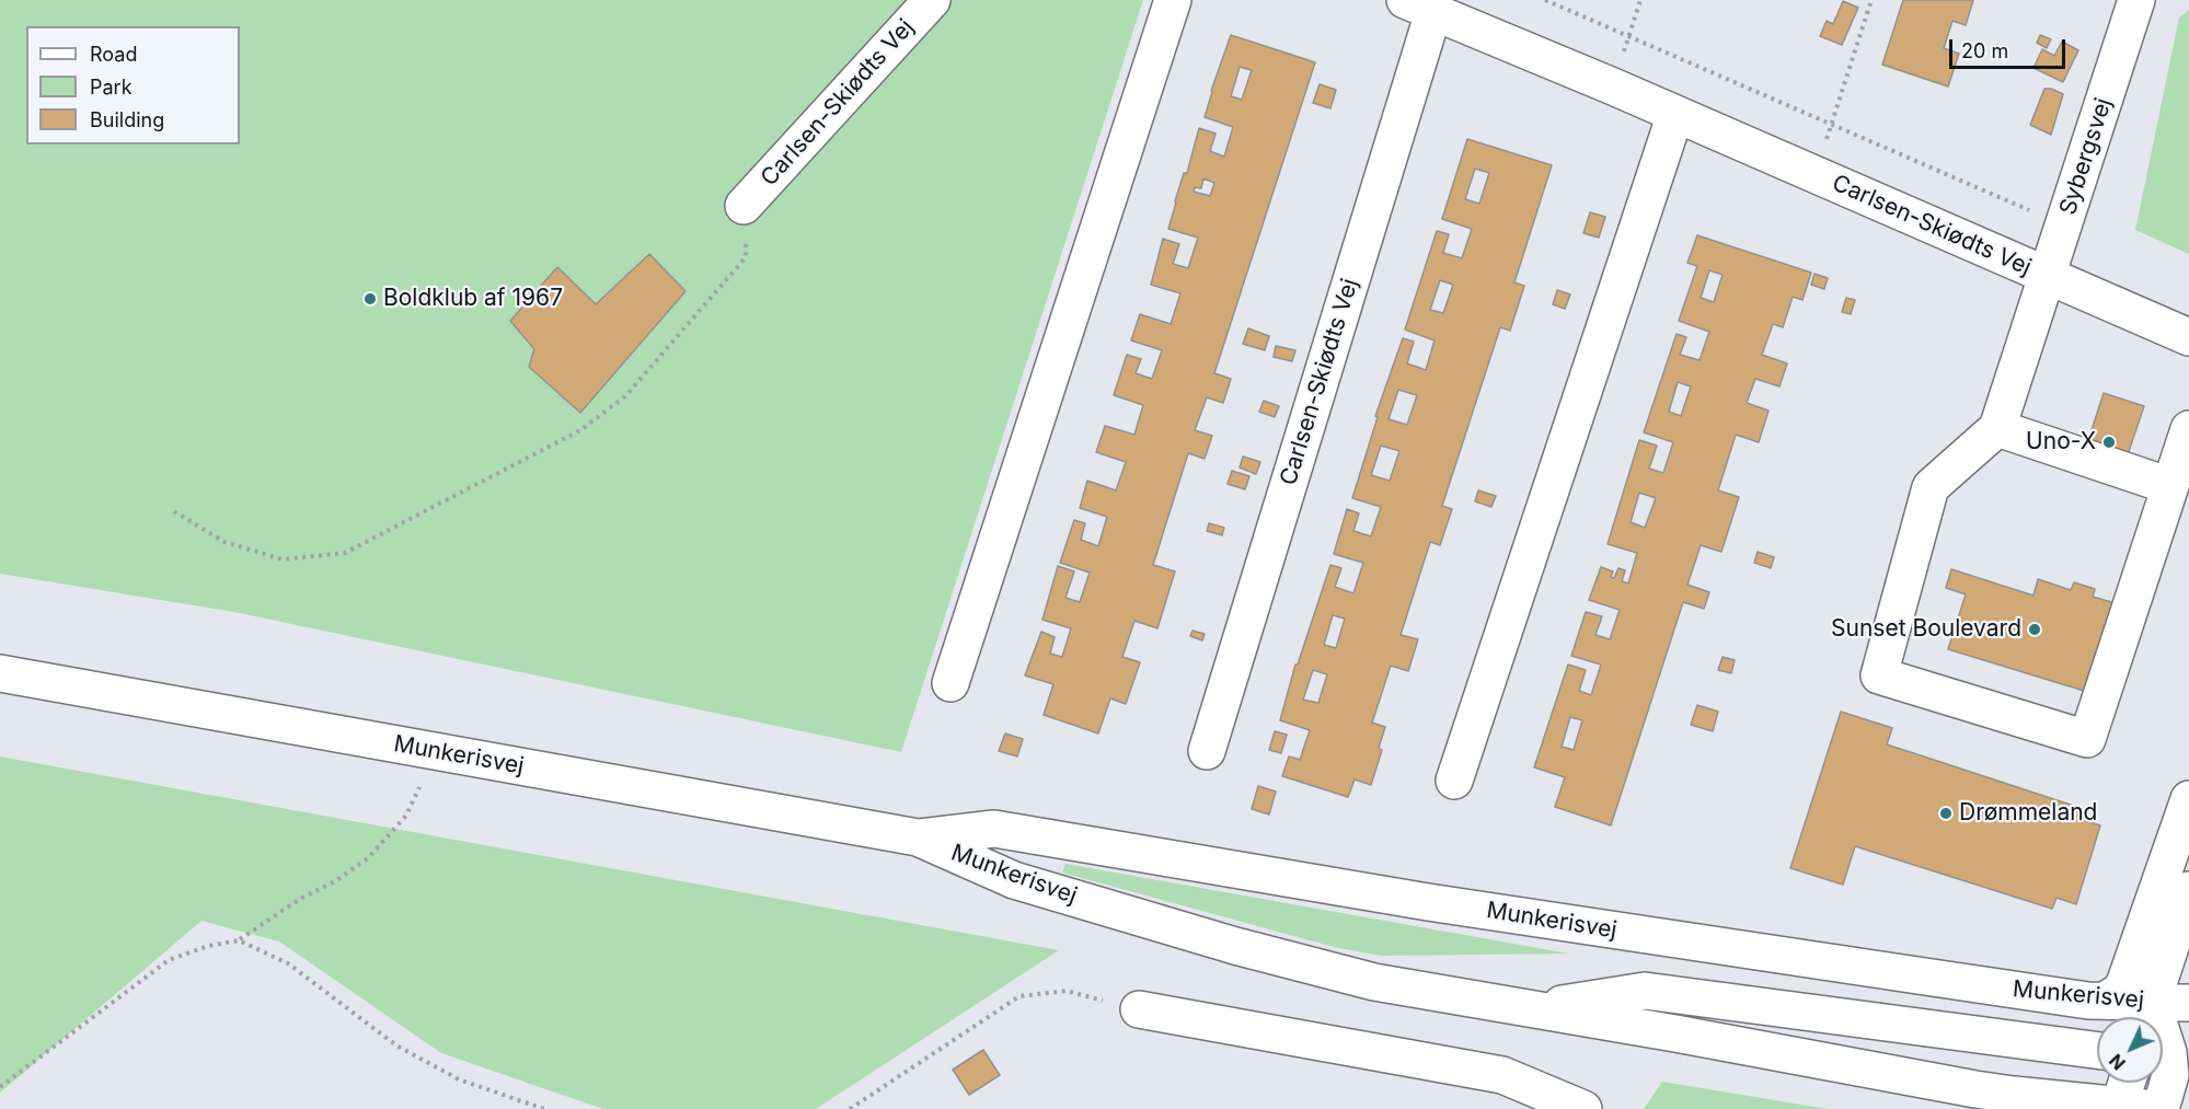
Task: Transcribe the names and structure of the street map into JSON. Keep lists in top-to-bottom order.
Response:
{
  "streets": {
    "main road": ["Carlsen-Skiødts Vej", "Sybergsvej", "Munkerisvej"]
  },
  "crossings": [
    ["Carlsen-Skiødts Vej", "Sybergsvej"]
  ],
  "places": [
    "Boldklub af 1967",
    "Uno-X",
    "Sunset Boulevard",
    "Drømmeland"
  ],
  "legend": ["Road", "Park", "Building"],
  "scale_bar": "20 m",
  "north": "bottom left"
}
